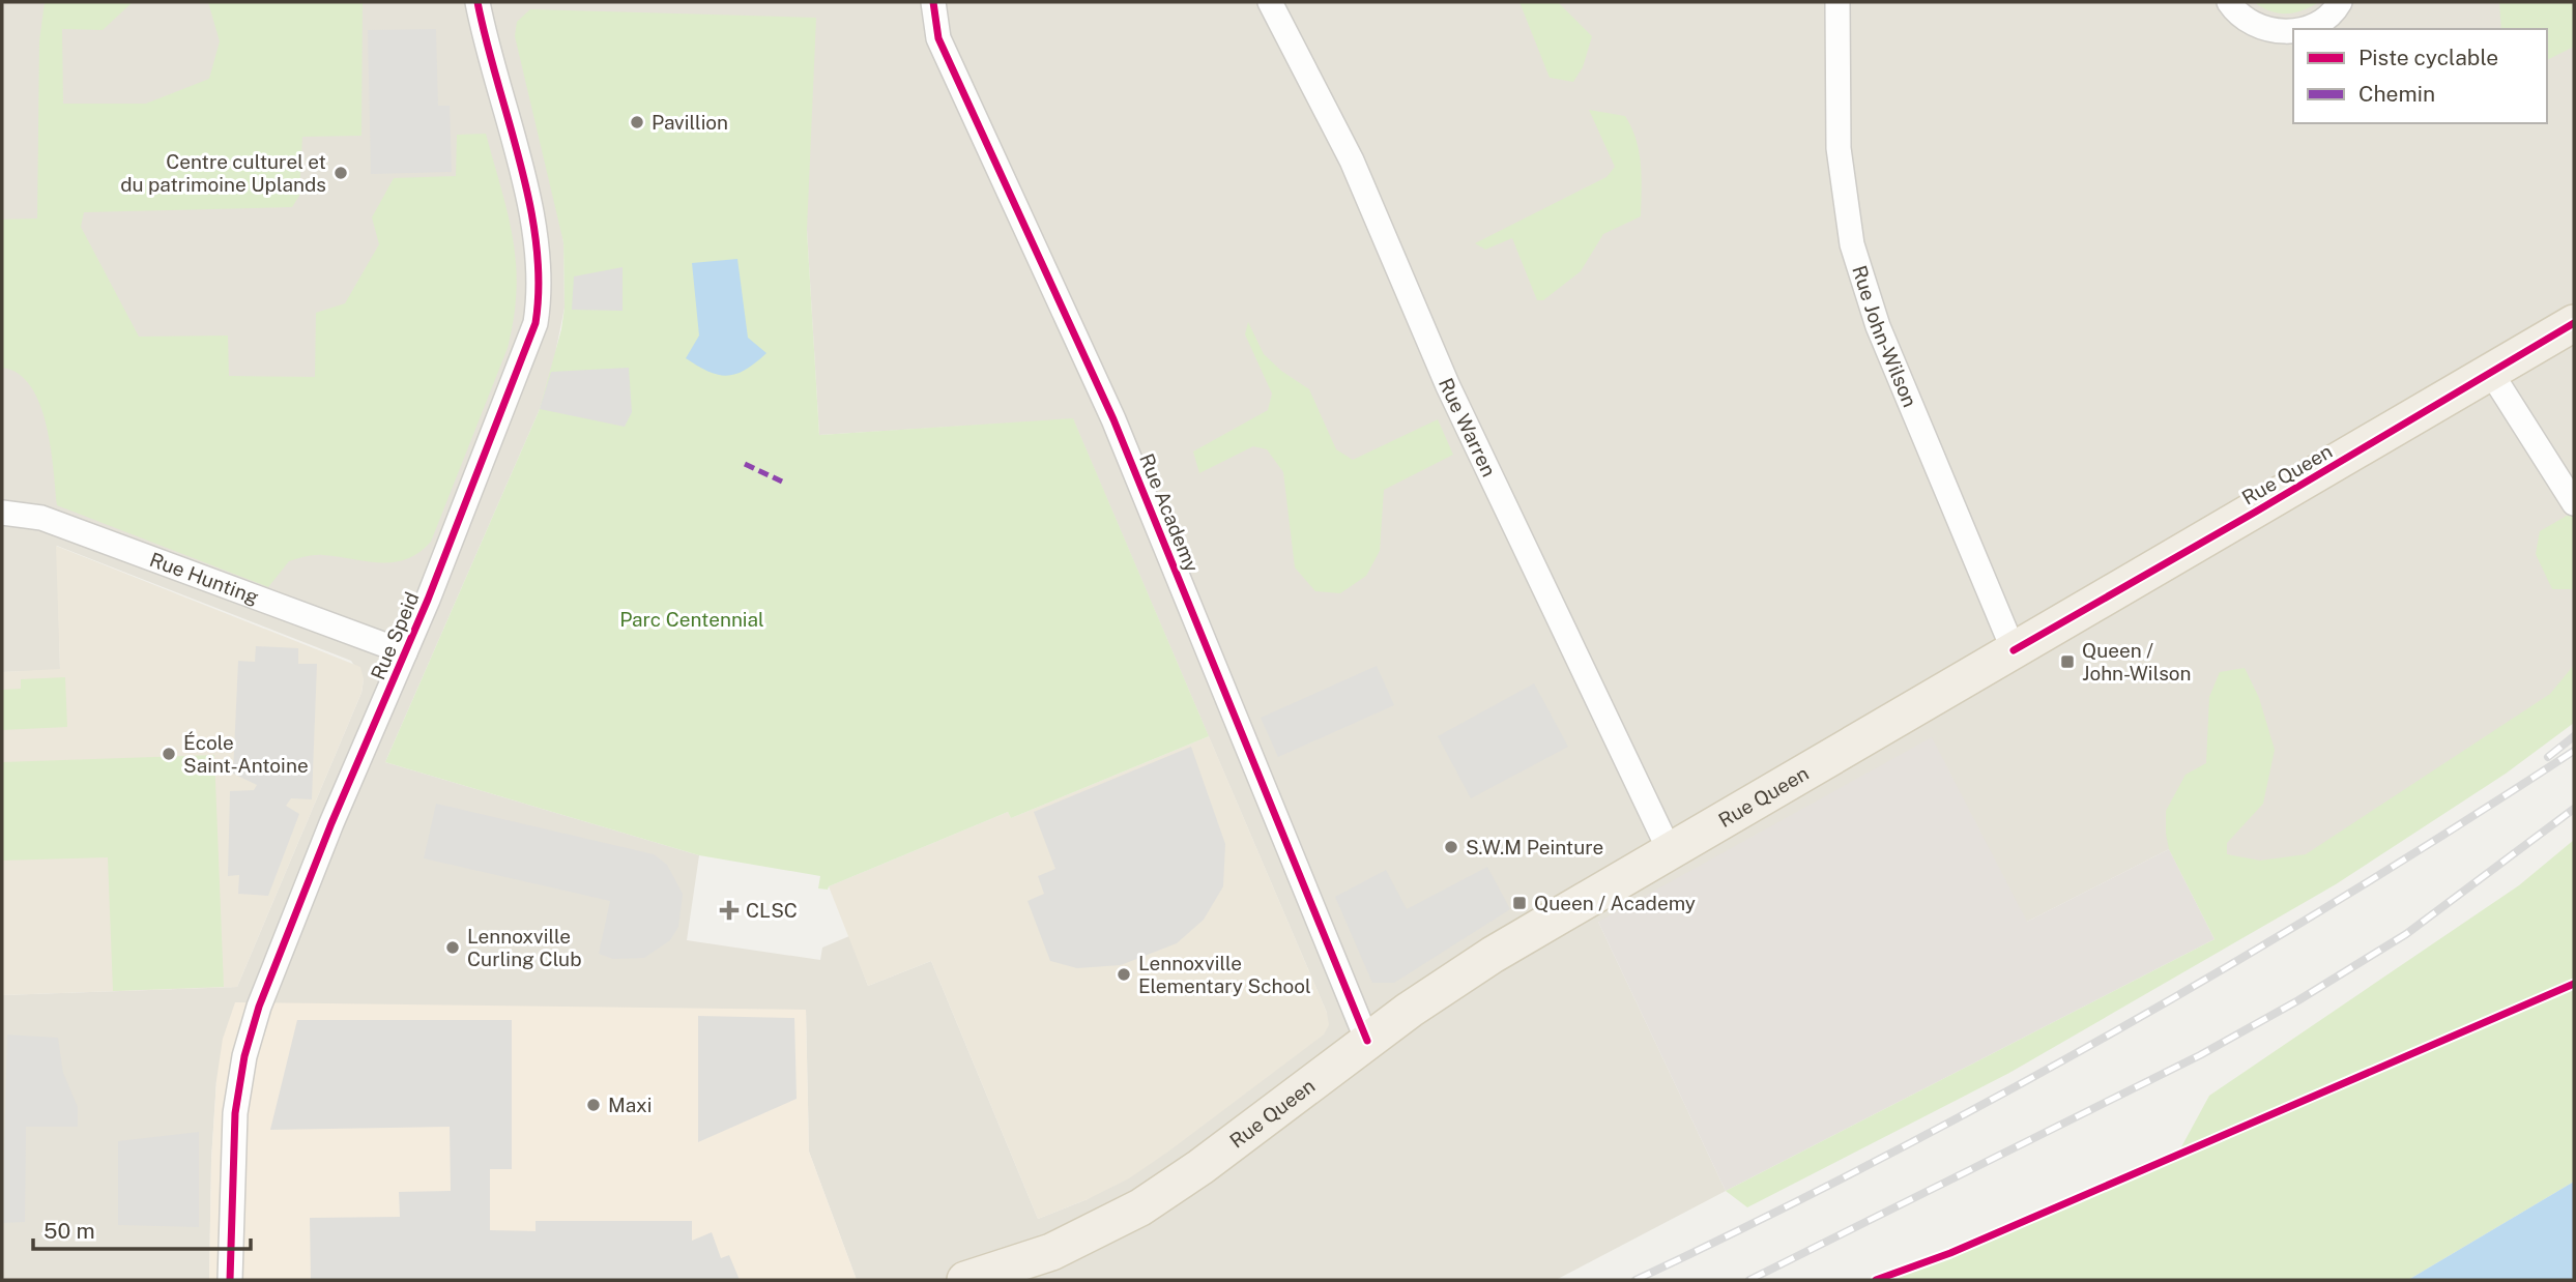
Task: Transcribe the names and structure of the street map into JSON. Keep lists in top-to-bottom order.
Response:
{
  "streets": {
    "main road": ["Rue Queen"],
    "street": [
      "Rue John-Wilson",
      "Rue Warren",
      "Rue Academy",
      "Rue Hunting",
      "Rue Speid"
    ]
  },
  "crossings": [
    ["Rue John-Wilson", "Rue Queen"],
    ["Rue Warren", "Rue Queen"],
    ["Rue Queen", "Rue Academy"],
    ["Rue Hunting", "Rue Speid"]
  ],
  "parks": ["Parc Centennial"],
  "places": {
    "other": [
      "Pavillion",
      "Centre culturel et du patrimoine Uplands",
      "École Saint-Antoine",
      "S.W.M Peinture",
      "Lennoxville Curling Club",
      "Lennoxville Elementary School",
      "Maxi"
    ],
    "transit": ["Queen / John-Wilson", "Queen / Academy"],
    "health": ["CLSC"]
  },
  "legend": ["Piste cyclable", "Chemin"],
  "scale_bar": "50 m"
}
